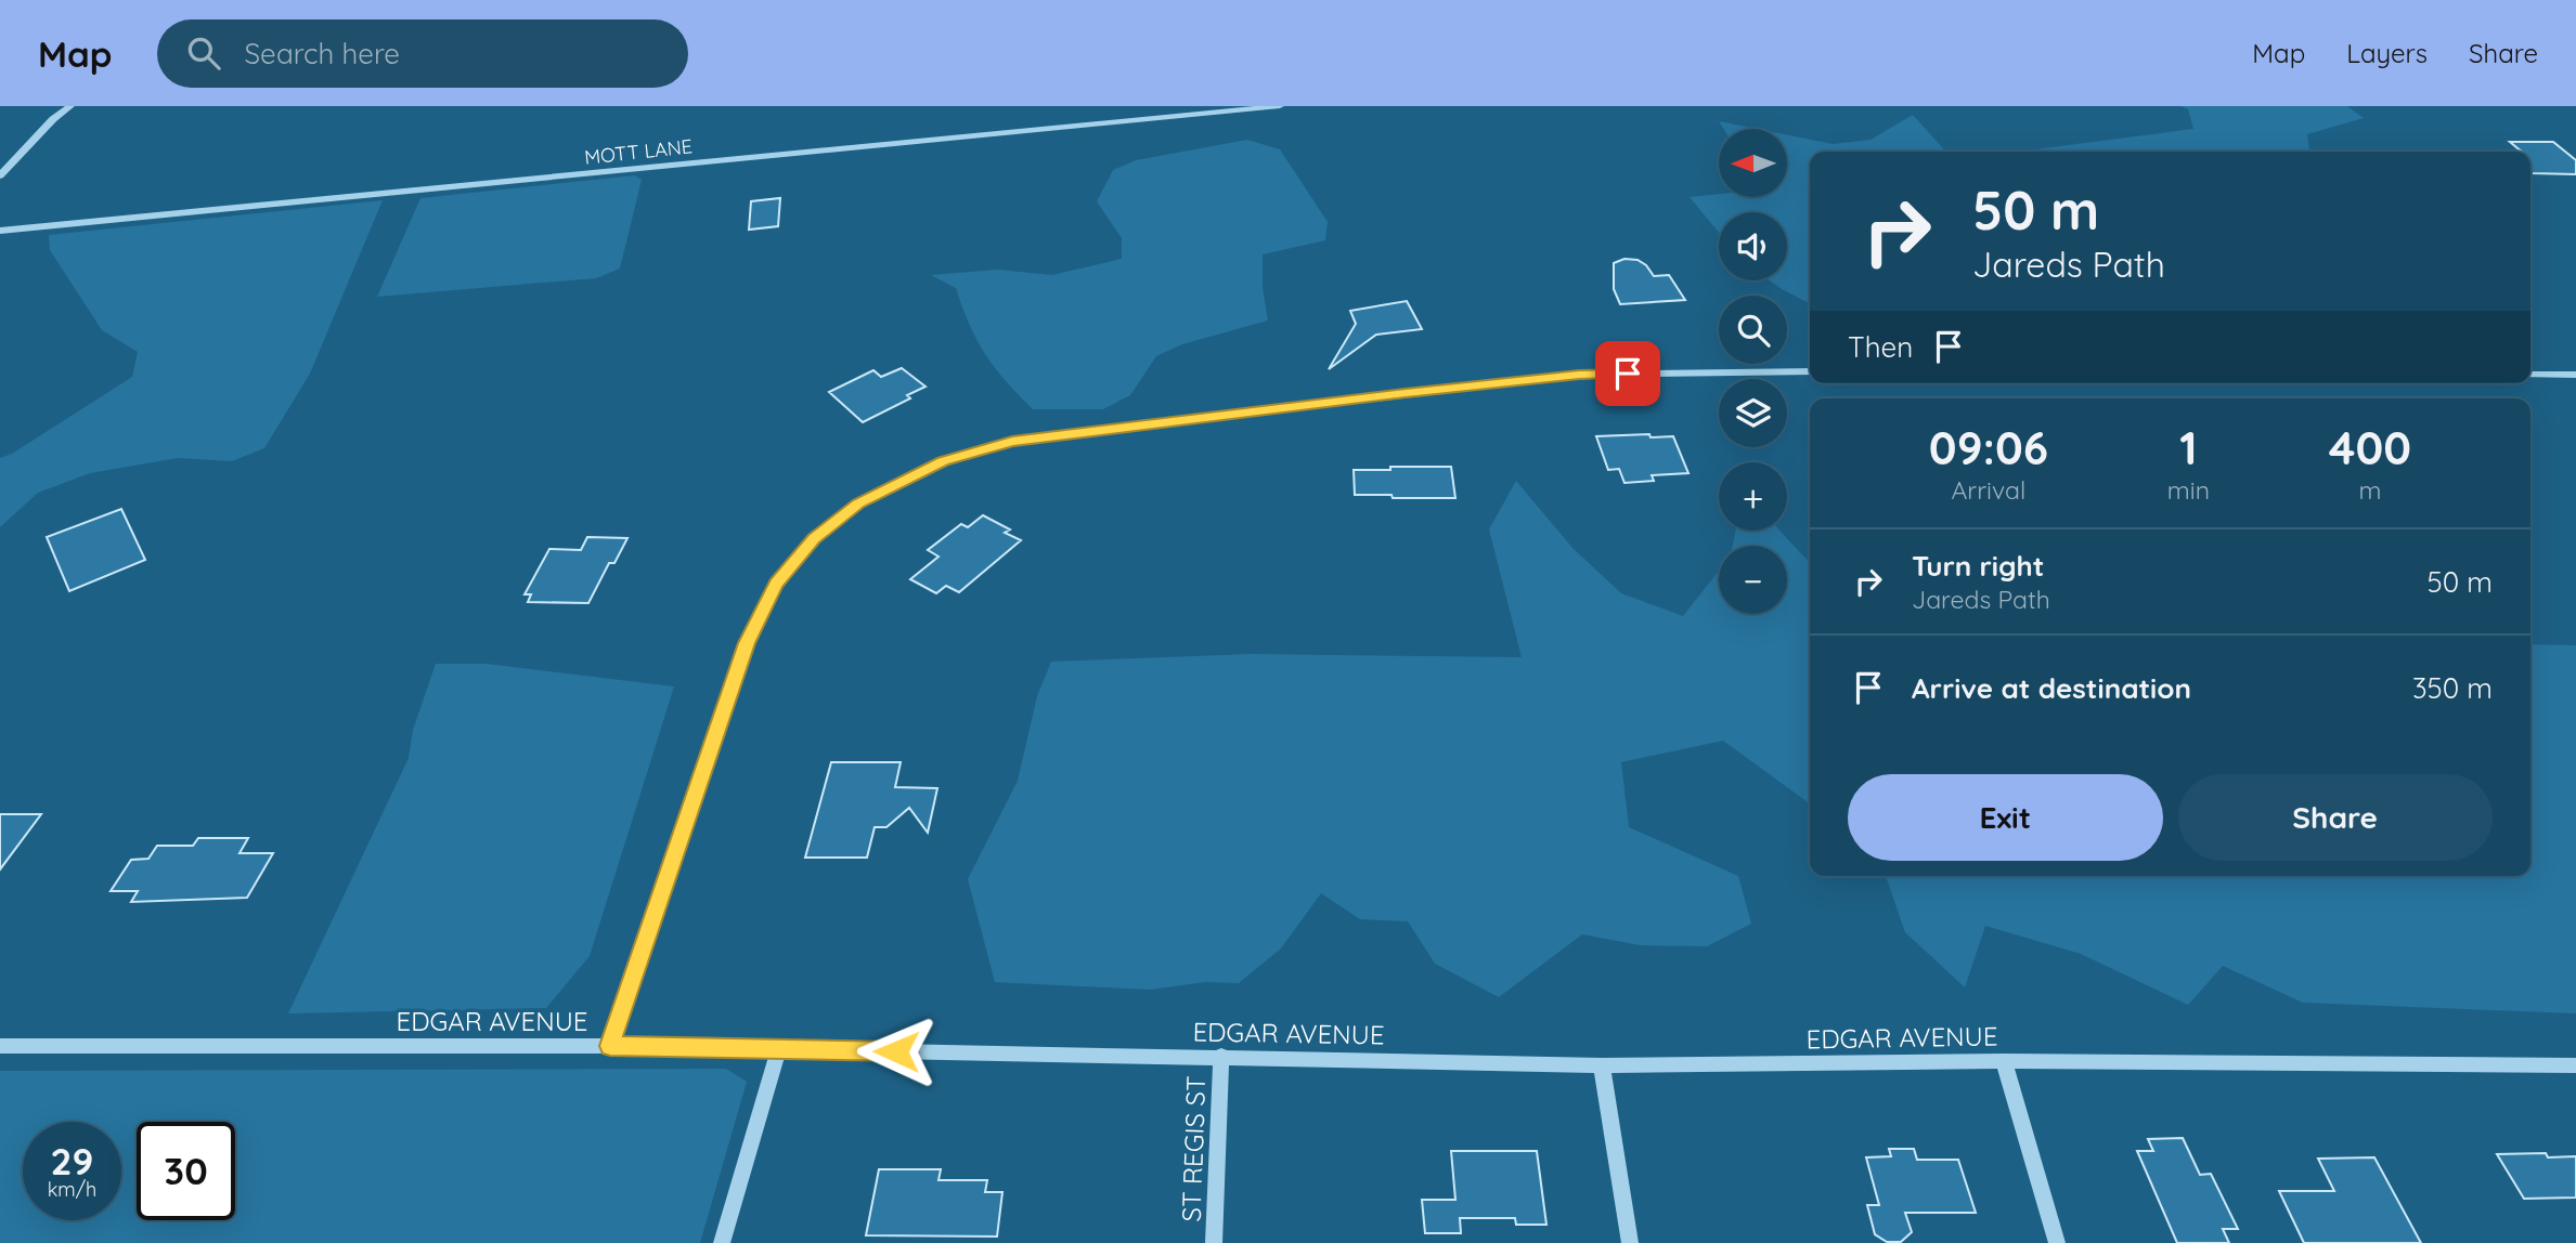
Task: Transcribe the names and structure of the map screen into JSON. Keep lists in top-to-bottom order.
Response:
{
  "streets": {
    "street": ["MOTT LANE", "EDGAR AVENUE", "ST REGIS ST"]
  },
  "crossings": [
    ["EDGAR AVENUE", "ST REGIS ST"]
  ],
  "north": "left",
  "page": {
    "header": "Map",
    "search": "Search here",
    "nav": ["Map", "Layers", "Share"],
    "map_buttons": ["+", "−"],
    "turn": ["50 m", "Jareds Path"],
    "then": "Then",
    "eta": [
      "09:06",
      "Arrival",
      "1",
      "min",
      "400",
      "m"
    ],
    "list": [
      {
        "name": "Turn right",
        "note": "Jareds Path",
        "value": "50 m"
      },
      {
        "name": "Arrive at destination",
        "value": "350 m"
      }
    ],
    "buttons": ["Exit", "Share"],
    "speed": "29 km/h",
    "limit": "30"
  }
}
